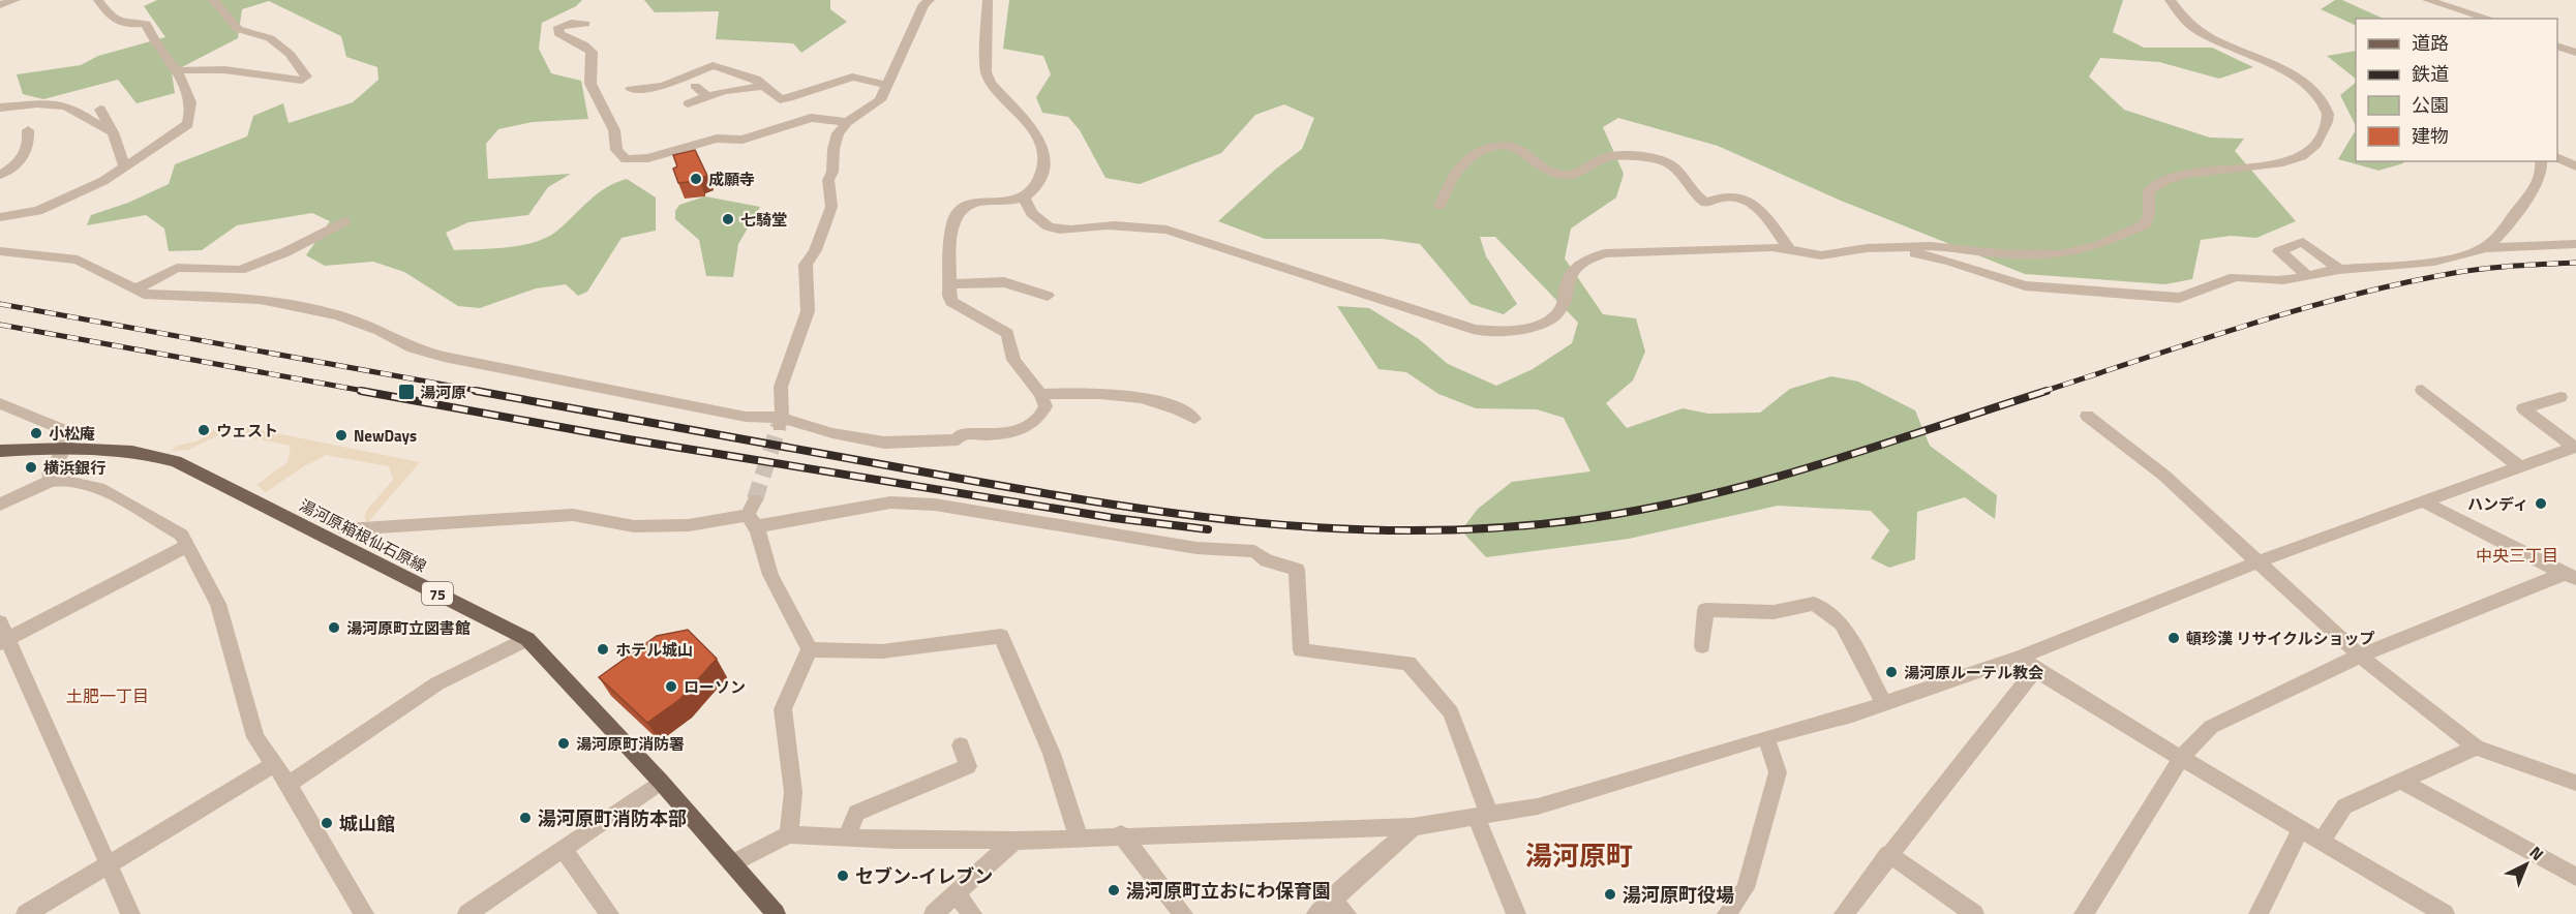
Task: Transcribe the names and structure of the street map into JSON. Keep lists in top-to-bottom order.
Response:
{
  "streets": {
    "main road": ["湯河原箱根仙石原線", "75"]
  },
  "districts": ["中央三丁目", "土肥一丁目", "湯河原町"],
  "places": {
    "other": [
      "成願寺",
      "七騎堂",
      "ウェスト",
      "小松庵",
      "NewDays",
      "横浜銀行",
      "ハンディ",
      "湯河原町立図書館",
      "頓珍漢 リサイクルショップ",
      "ホテル城山",
      "湯河原ルーテル教会",
      "ローソン",
      "湯河原町消防署",
      "湯河原町消防本部",
      "城山館",
      "セブン-イレブン",
      "湯河原町立おにわ保育園",
      "湯河原町役場"
    ],
    "transit": ["湯河原"]
  },
  "legend": [
    "道路",
    "鉄道",
    "公園",
    "建物"
  ],
  "north": "top right"
}
